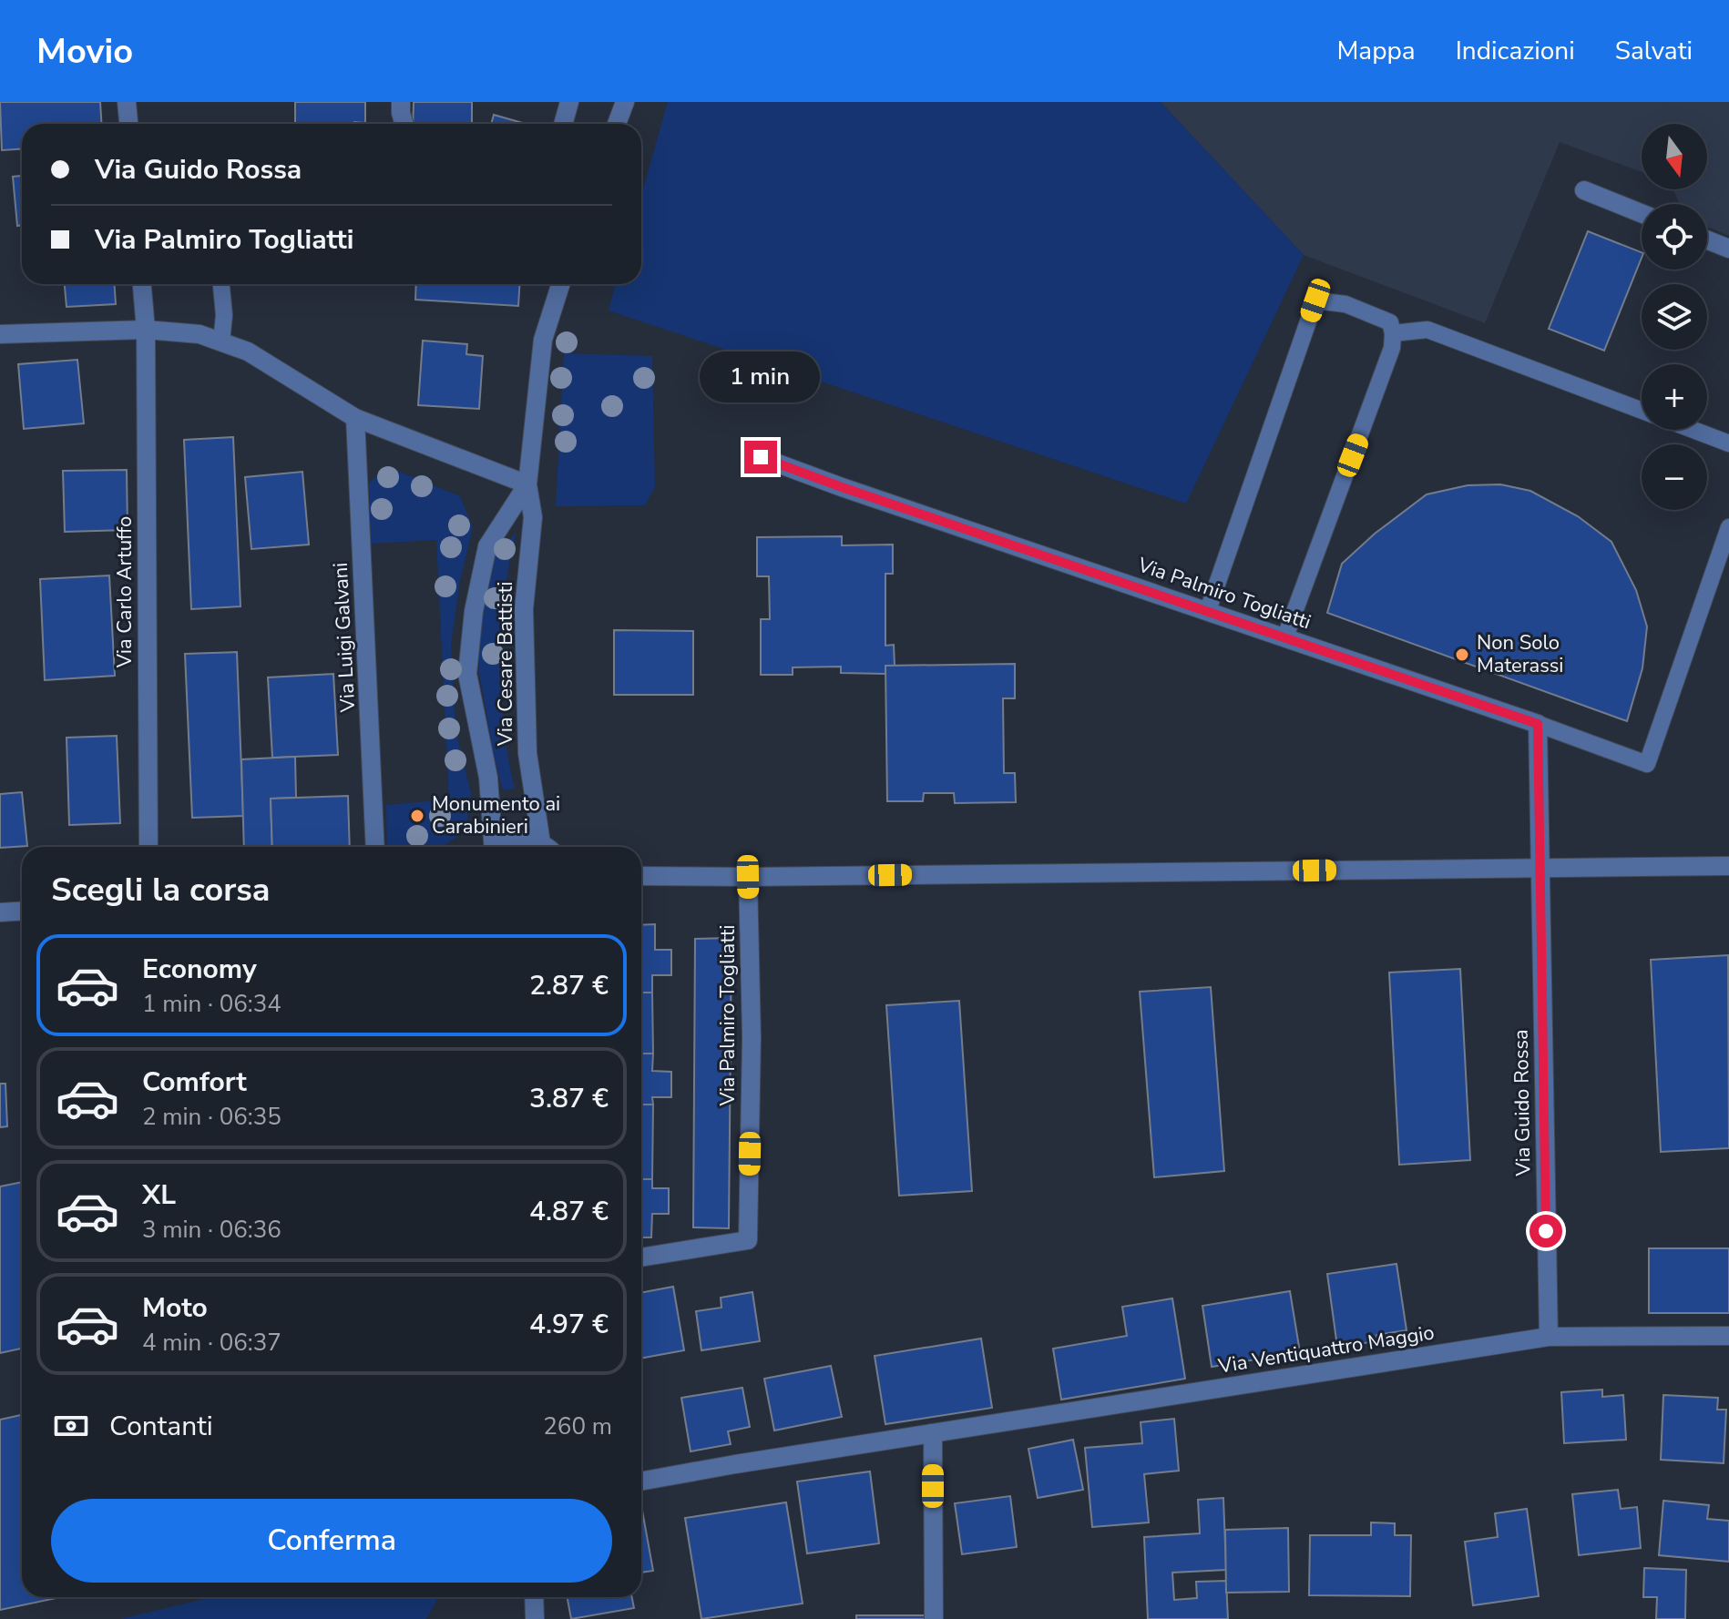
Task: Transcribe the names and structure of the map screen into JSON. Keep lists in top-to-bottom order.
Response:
{
  "streets": {
    "street": [
      "Via Carlo Artuffo",
      "Via Palmiro Togliatti",
      "Via Luigi Galvani",
      "Via Cesare Battisti",
      "Via Guido Rossa",
      "Via Ventiquattro Maggio"
    ]
  },
  "crossings": [
    ["Via Guido Rossa", "Via Ventiquattro Maggio"]
  ],
  "places": ["Non Solo Materassi", "Monumento ai Carabinieri"],
  "north": "bottom",
  "page": {
    "header": "Movio",
    "nav": ["Mappa", "Indicazioni", "Salvati"],
    "map_buttons": ["+", "−"],
    "banner": ["Via Guido Rossa", "Via Palmiro Togliatti"],
    "bubble": "1 min",
    "heading": "Scegli la corsa",
    "list": [
      {
        "name": "Economy",
        "note": "1 min · 06:34",
        "value": "2.87 €"
      },
      {
        "name": "Comfort",
        "note": "2 min · 06:35",
        "value": "3.87 €"
      },
      {
        "name": "XL",
        "note": "3 min · 06:36",
        "value": "4.87 €"
      },
      {
        "name": "Moto",
        "note": "4 min · 06:37",
        "value": "4.97 €"
      }
    ],
    "pay": ["Contanti", "260 m"],
    "buttons": "Conferma"
  }
}
